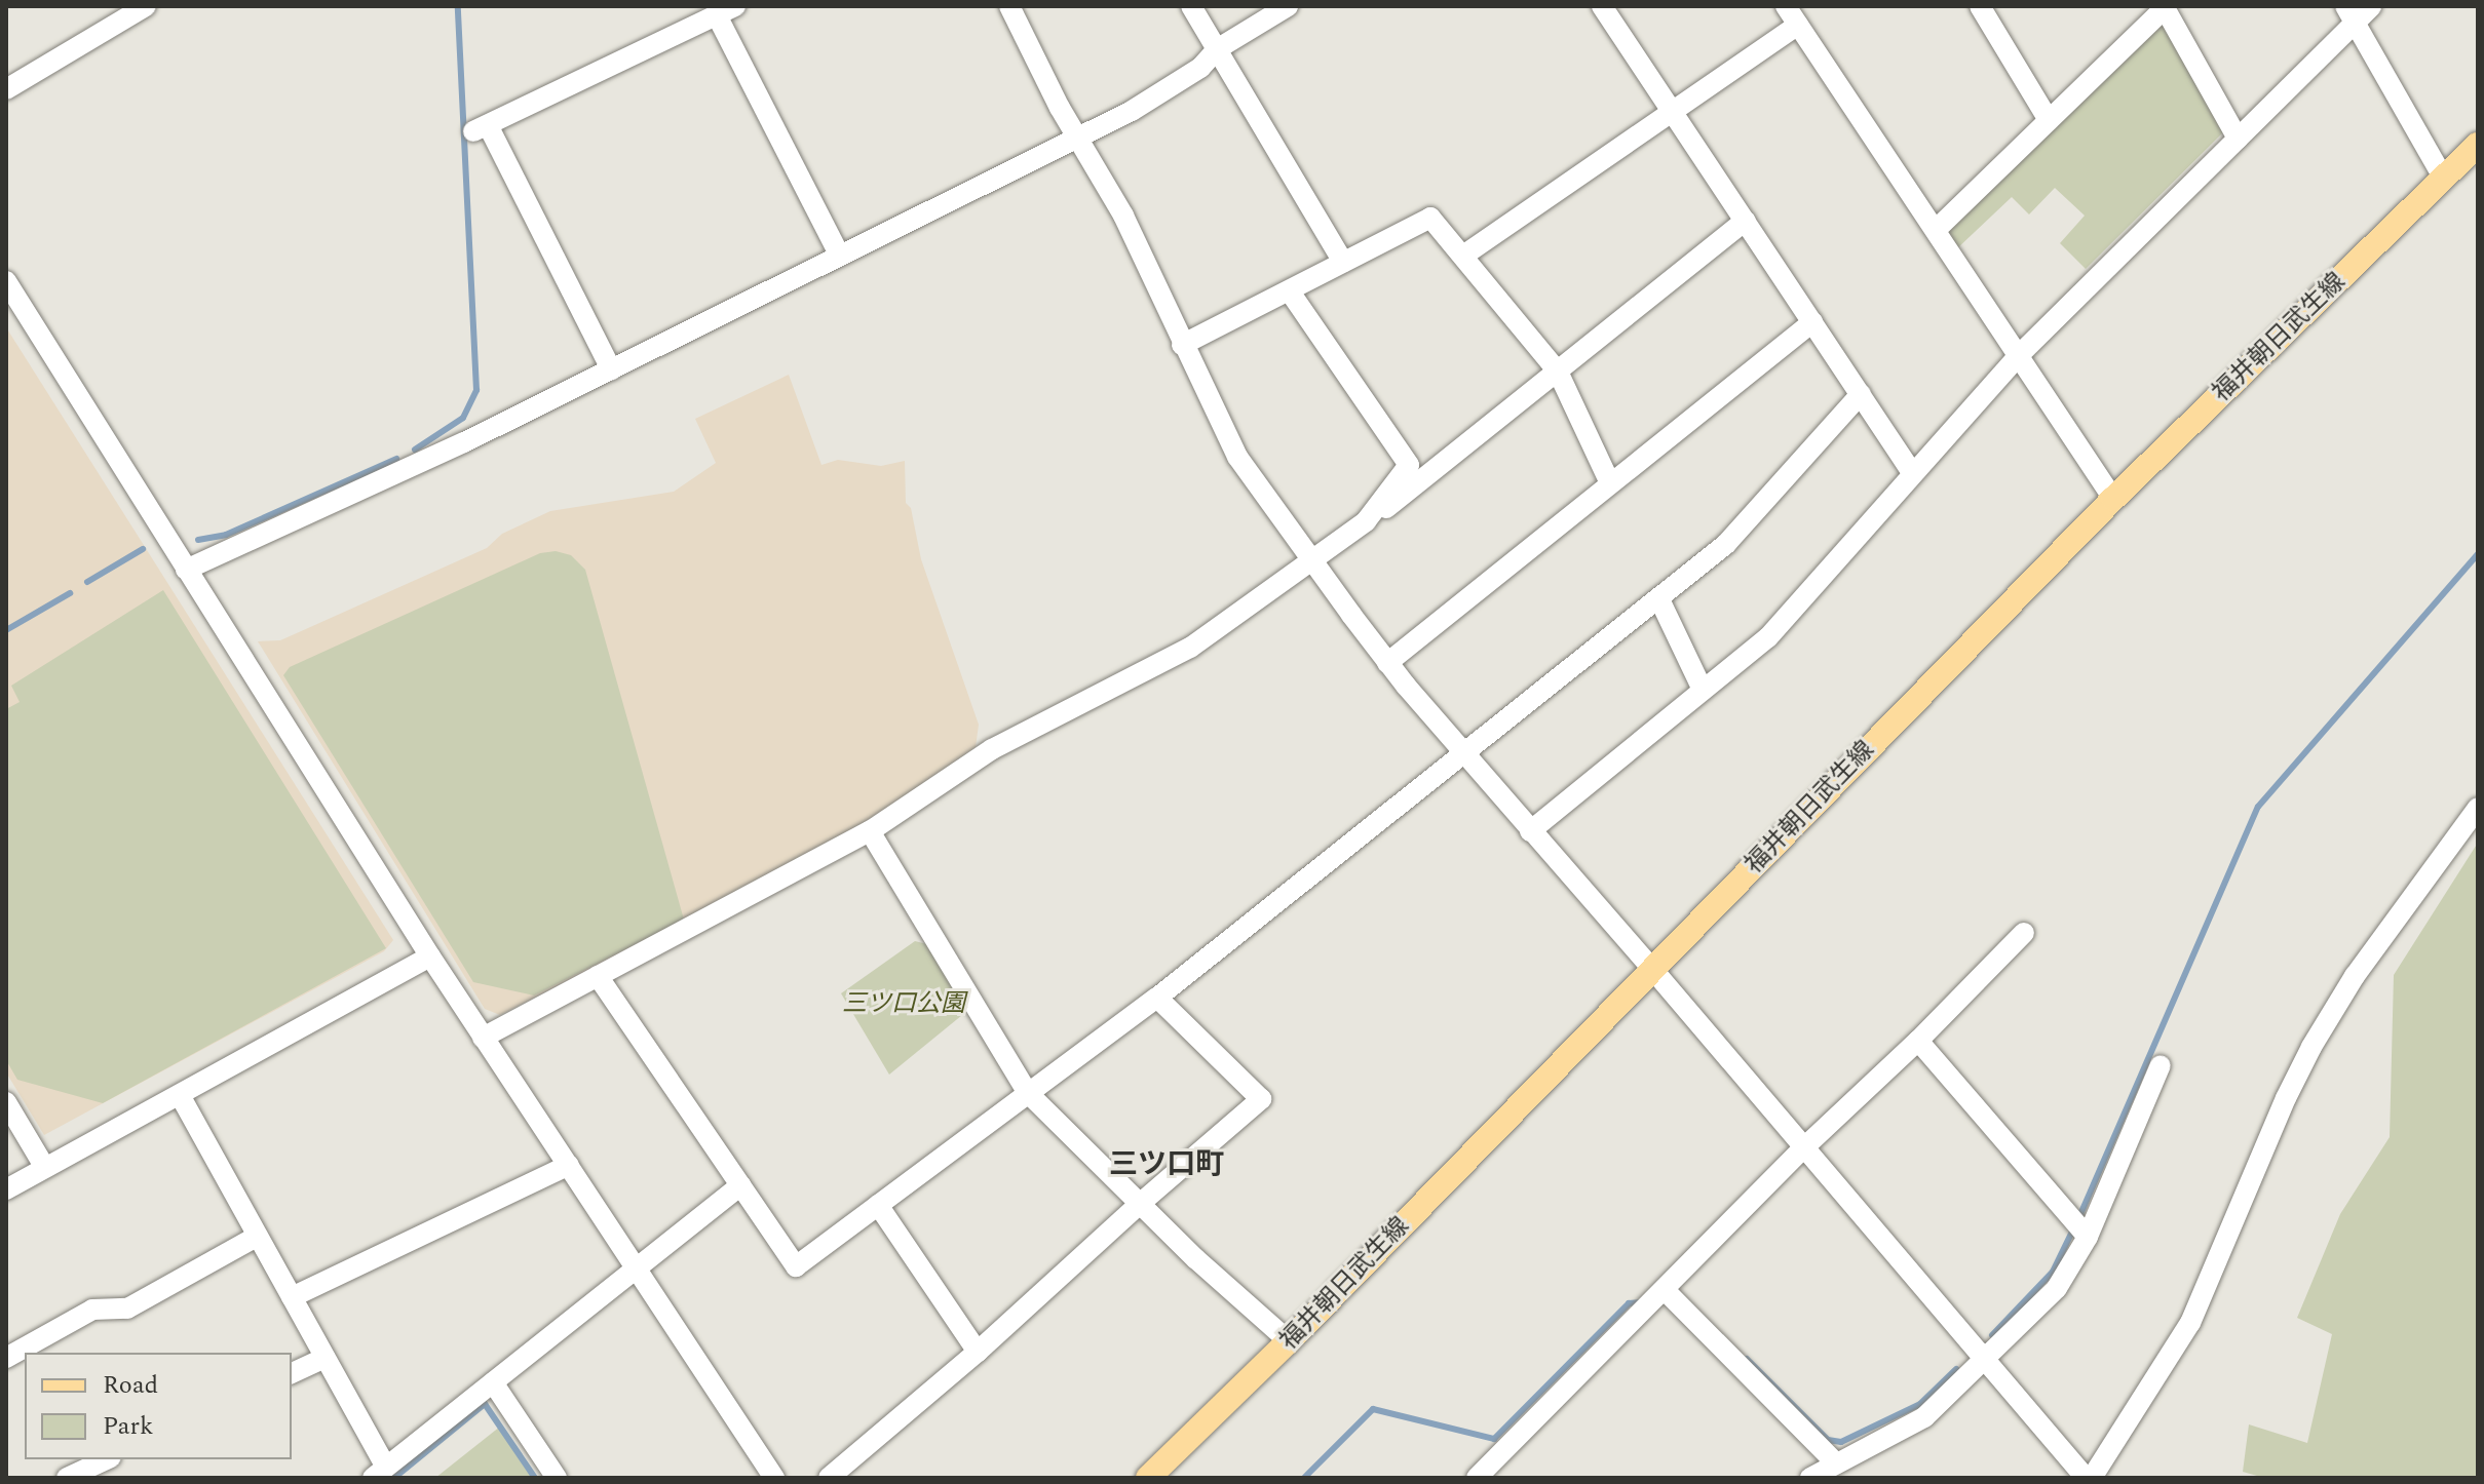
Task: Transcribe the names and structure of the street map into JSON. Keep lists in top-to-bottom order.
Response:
{
  "streets": {
    "main road": ["福井朝日武生線"]
  },
  "districts": ["三ツ口町"],
  "parks": ["三ツ口公園"],
  "legend": ["Road", "Park"]
}
